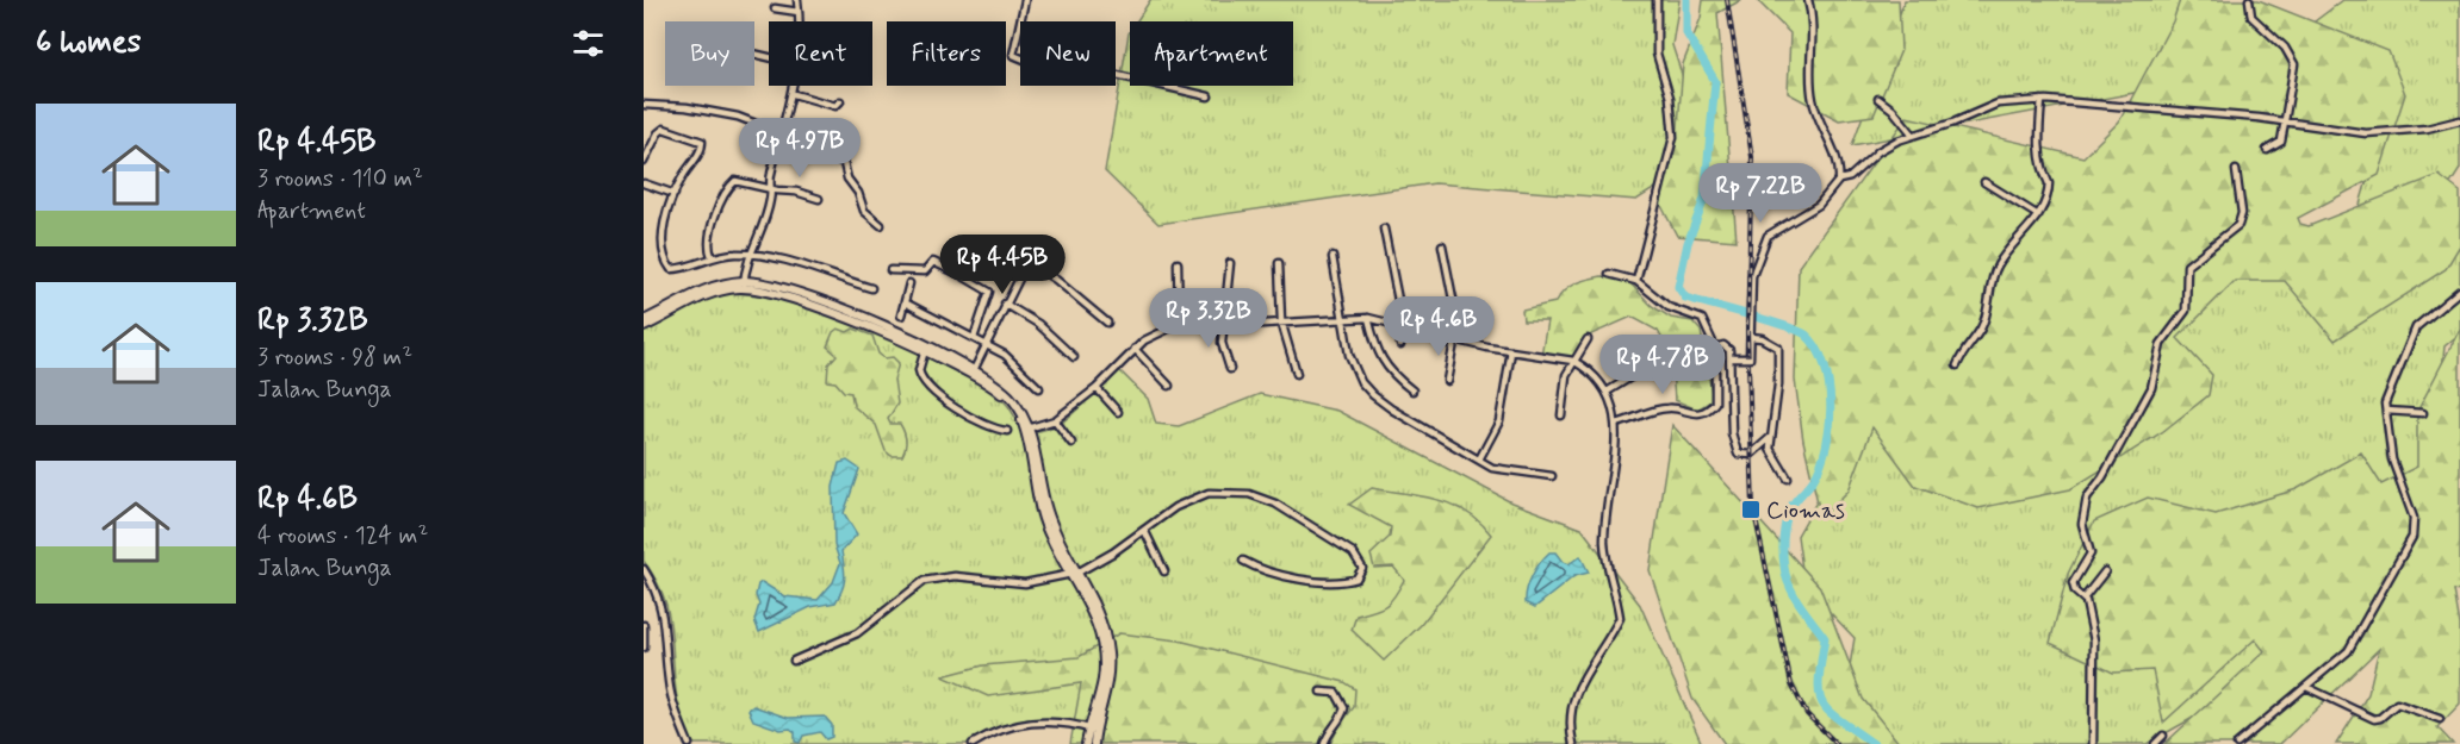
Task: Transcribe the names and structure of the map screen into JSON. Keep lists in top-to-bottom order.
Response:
{
  "places": {
    "transit": ["Ciomas"]
  },
  "page": {
    "heading": "6 homes",
    "chip": [
      "Buy",
      "Rent",
      "Filters",
      "New",
      "Apartment"
    ],
    "list": [
      {
        "name": "Rp 4.45B",
        "note": "3 rooms · 110 m² · Apartment"
      },
      {
        "name": "Rp 3.32B",
        "note": "3 rooms · 98 m² · Jalan Bunga"
      },
      {
        "name": "Rp 4.6B",
        "note": "4 rooms · 124 m² · Jalan Bunga"
      }
    ],
    "price": [
      "Rp 4.97B",
      "Rp 7.22B",
      "Rp 4.45B",
      "Rp 3.32B",
      "Rp 4.6B",
      "Rp 4.78B"
    ]
  }
}
